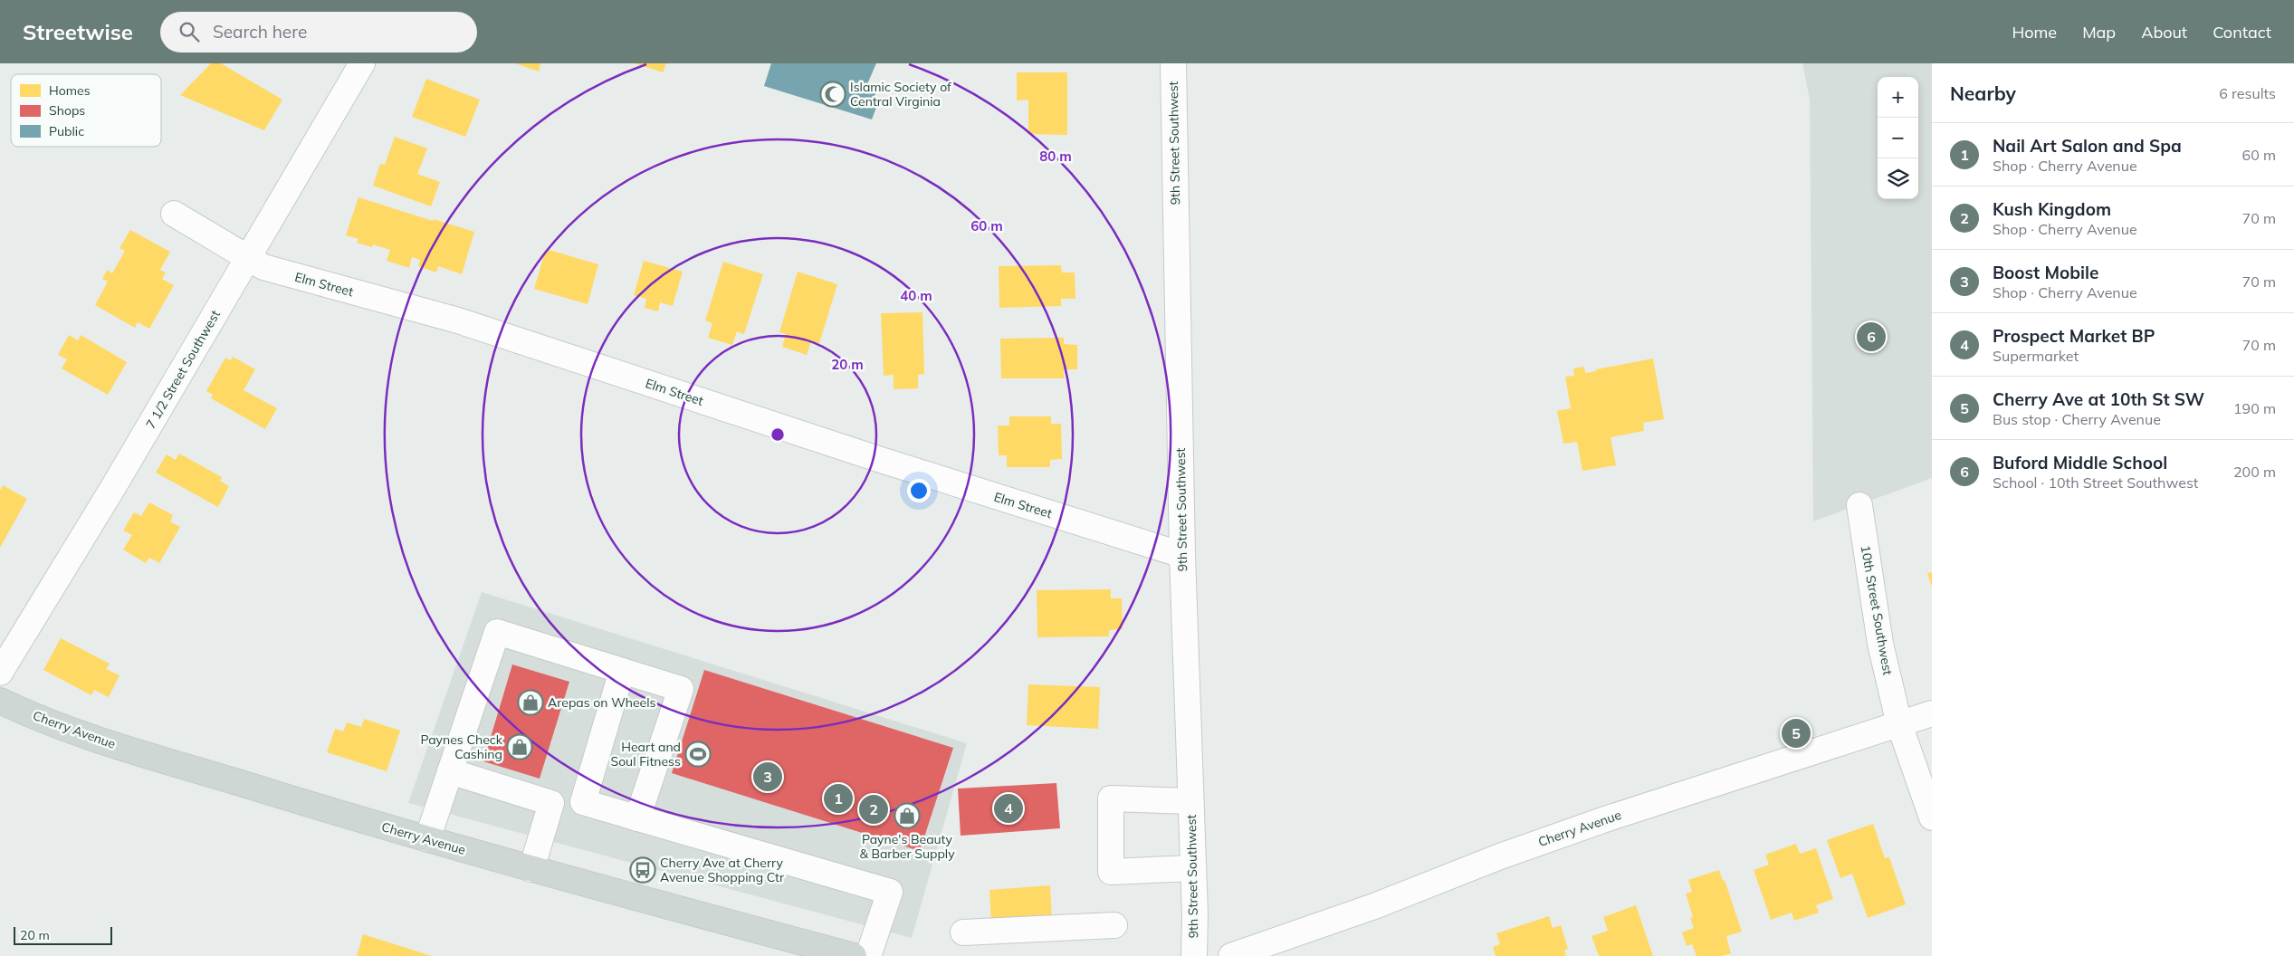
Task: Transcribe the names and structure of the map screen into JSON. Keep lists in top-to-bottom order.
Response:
{
  "streets": {
    "main road": ["Cherry Avenue"],
    "street": [
      "9th Street Southwest",
      "Elm Street",
      "7 1/2 Street Southwest",
      "10th Street Southwest"
    ]
  },
  "crossings": [
    ["9th Street Southwest", "Elm Street"],
    ["Elm Street", "7 1/2 Street Southwest"],
    ["10th Street Southwest", "Cherry Avenue"]
  ],
  "places": {
    "mosque": ["Islamic Society of Central Virginia"],
    "shop": ["Arepas on Wheels", "Paynes Check Cashing", "Payne's Beauty & Barber Supply"],
    "sports": ["Heart and Soul Fitness"],
    "bus stop": ["Cherry Ave at Cherry Avenue Shopping Ctr"]
  },
  "legend": ["Homes", "Shops", "Public"],
  "scale_bar": "20 m",
  "page": {
    "header": "Streetwise",
    "search": "Search here",
    "nav": [
      "Home",
      "Map",
      "About",
      "Contact"
    ],
    "heading": ["Nearby", "6 results"],
    "map_buttons": ["+", "−"],
    "list": [
      {
        "mark": "1",
        "name": "Nail Art Salon and Spa",
        "note": "Shop · Cherry Avenue",
        "value": "60 m"
      },
      {
        "mark": "2",
        "name": "Kush Kingdom",
        "note": "Shop · Cherry Avenue",
        "value": "70 m"
      },
      {
        "mark": "3",
        "name": "Boost Mobile",
        "note": "Shop · Cherry Avenue",
        "value": "70 m"
      },
      {
        "mark": "4",
        "name": "Prospect Market BP",
        "note": "Supermarket",
        "value": "70 m"
      },
      {
        "mark": "5",
        "name": "Cherry Ave at 10th St SW",
        "note": "Bus stop · Cherry Avenue",
        "value": "190 m"
      },
      {
        "mark": "6",
        "name": "Buford Middle School",
        "note": "School · 10th Street Southwest",
        "value": "200 m"
      }
    ],
    "pins": [
      "6",
      "5",
      "3",
      "1",
      "4",
      "2"
    ],
    "scale": "20 m"
  },
  "rings": [
    "80 m",
    "60 m",
    "40 m",
    "20 m"
  ]
}
